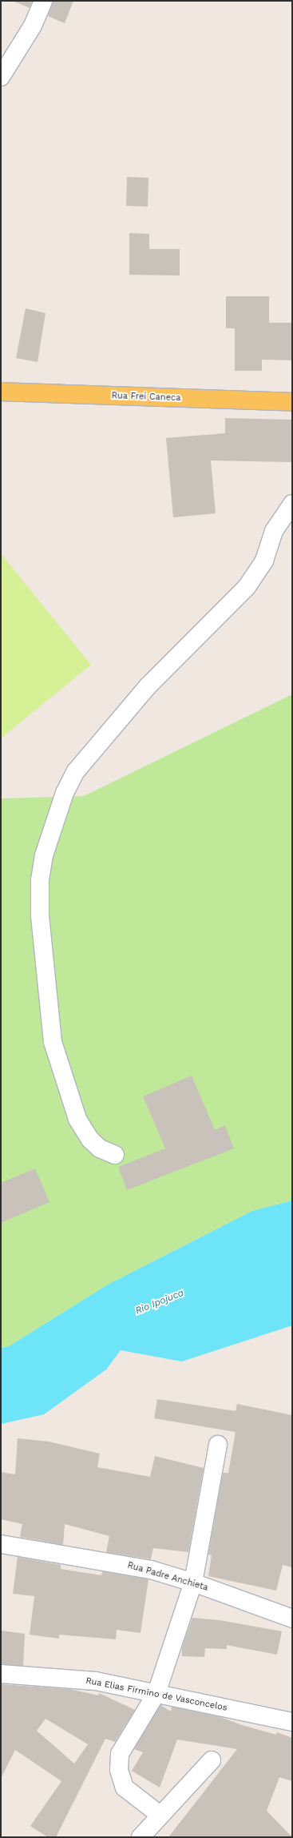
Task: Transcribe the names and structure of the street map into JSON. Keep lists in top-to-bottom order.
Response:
{
  "streets": {
    "main road": ["Rua Frei Caneca"],
    "street": ["Rua Padre Anchieta", "Rua Elias Firmino de Vasconcelos"]
  },
  "water": ["Rio Ipojuca"]
}
